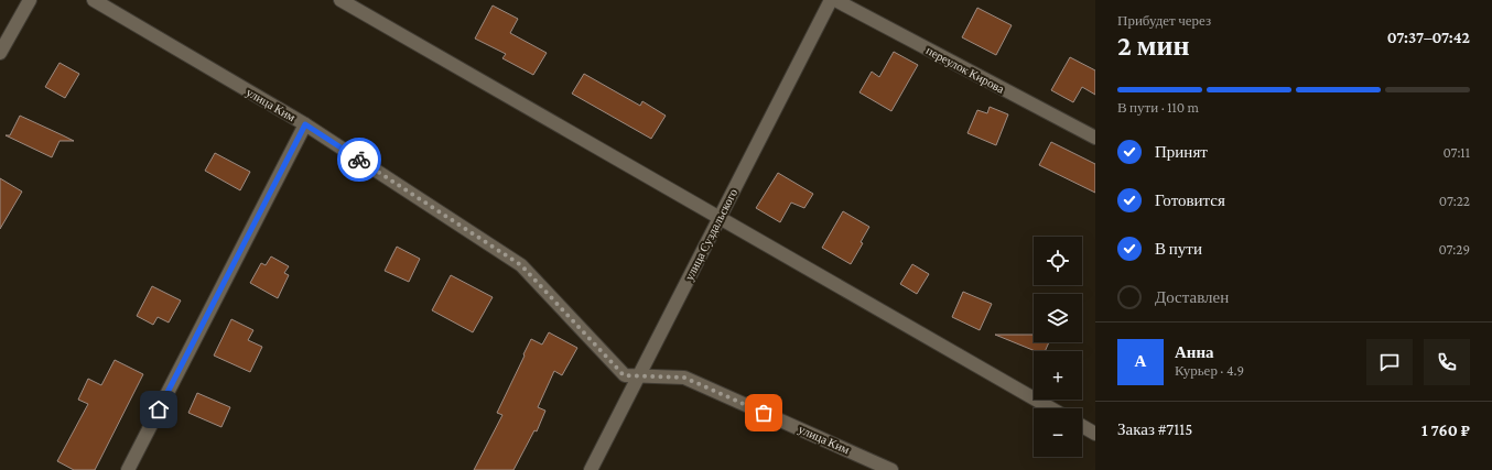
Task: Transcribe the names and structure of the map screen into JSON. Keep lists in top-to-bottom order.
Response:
{
  "streets": {
    "street": ["переулок Кирова", "улица Ким", "улица Суздальского"]
  },
  "crossings": [
    ["улица Ким", "улица Суздальского"]
  ],
  "page": {
    "heading": ["2 мин", "Прибудет через", "07:37–07:42"],
    "panel": [
      "Анна",
      "Курьер · 4.9",
      "Заказ #7115",
      "1 760 ₽"
    ],
    "bar": "В пути · 110 m",
    "list": [
      ["Принят", "07:11"],
      ["Готовится", "07:22"],
      ["В пути", "07:29"],
      "Доставлен"
    ],
    "map_buttons": ["+", "−"],
    "round": "А"
  }
}
